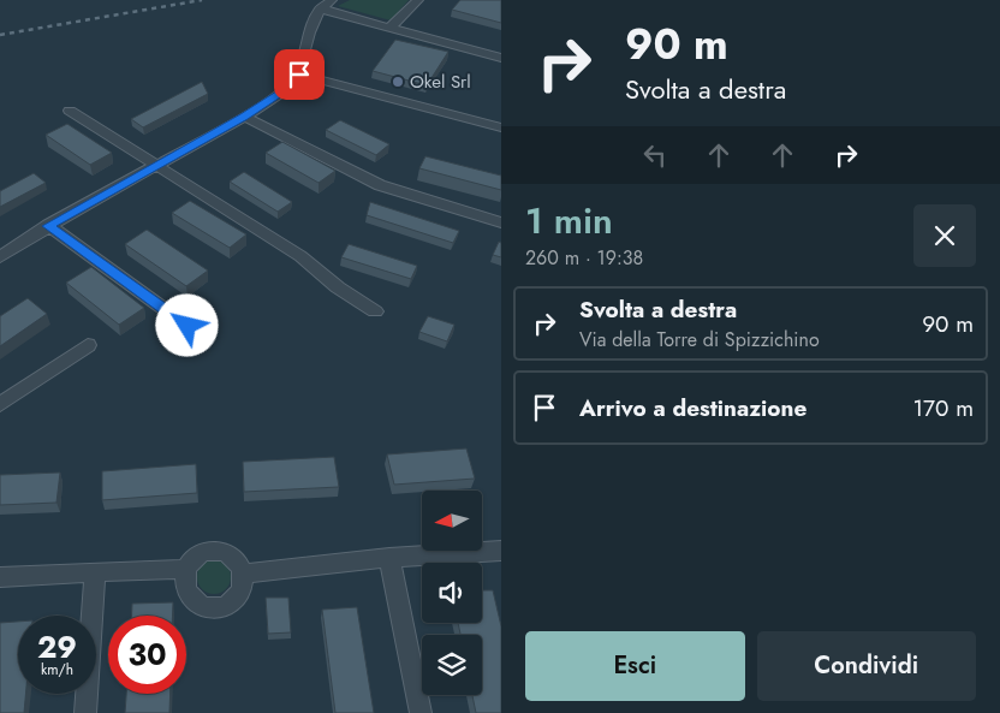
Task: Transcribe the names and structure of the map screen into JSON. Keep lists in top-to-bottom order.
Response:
{
  "places": ["Okel Srl"],
  "north": "left",
  "page": {
    "turn": ["90 m", "Svolta a destra"],
    "heading": ["1 min", "260 m · 19:38"],
    "list": [
      {
        "name": "Svolta a destra",
        "note": "Via della Torre di Spizzichino",
        "value": "90 m"
      },
      {
        "name": "Arrivo a destinazione",
        "value": "170 m"
      }
    ],
    "speed": "29 km/h",
    "limit": "30",
    "buttons": ["Esci", "Condividi"]
  }
}
